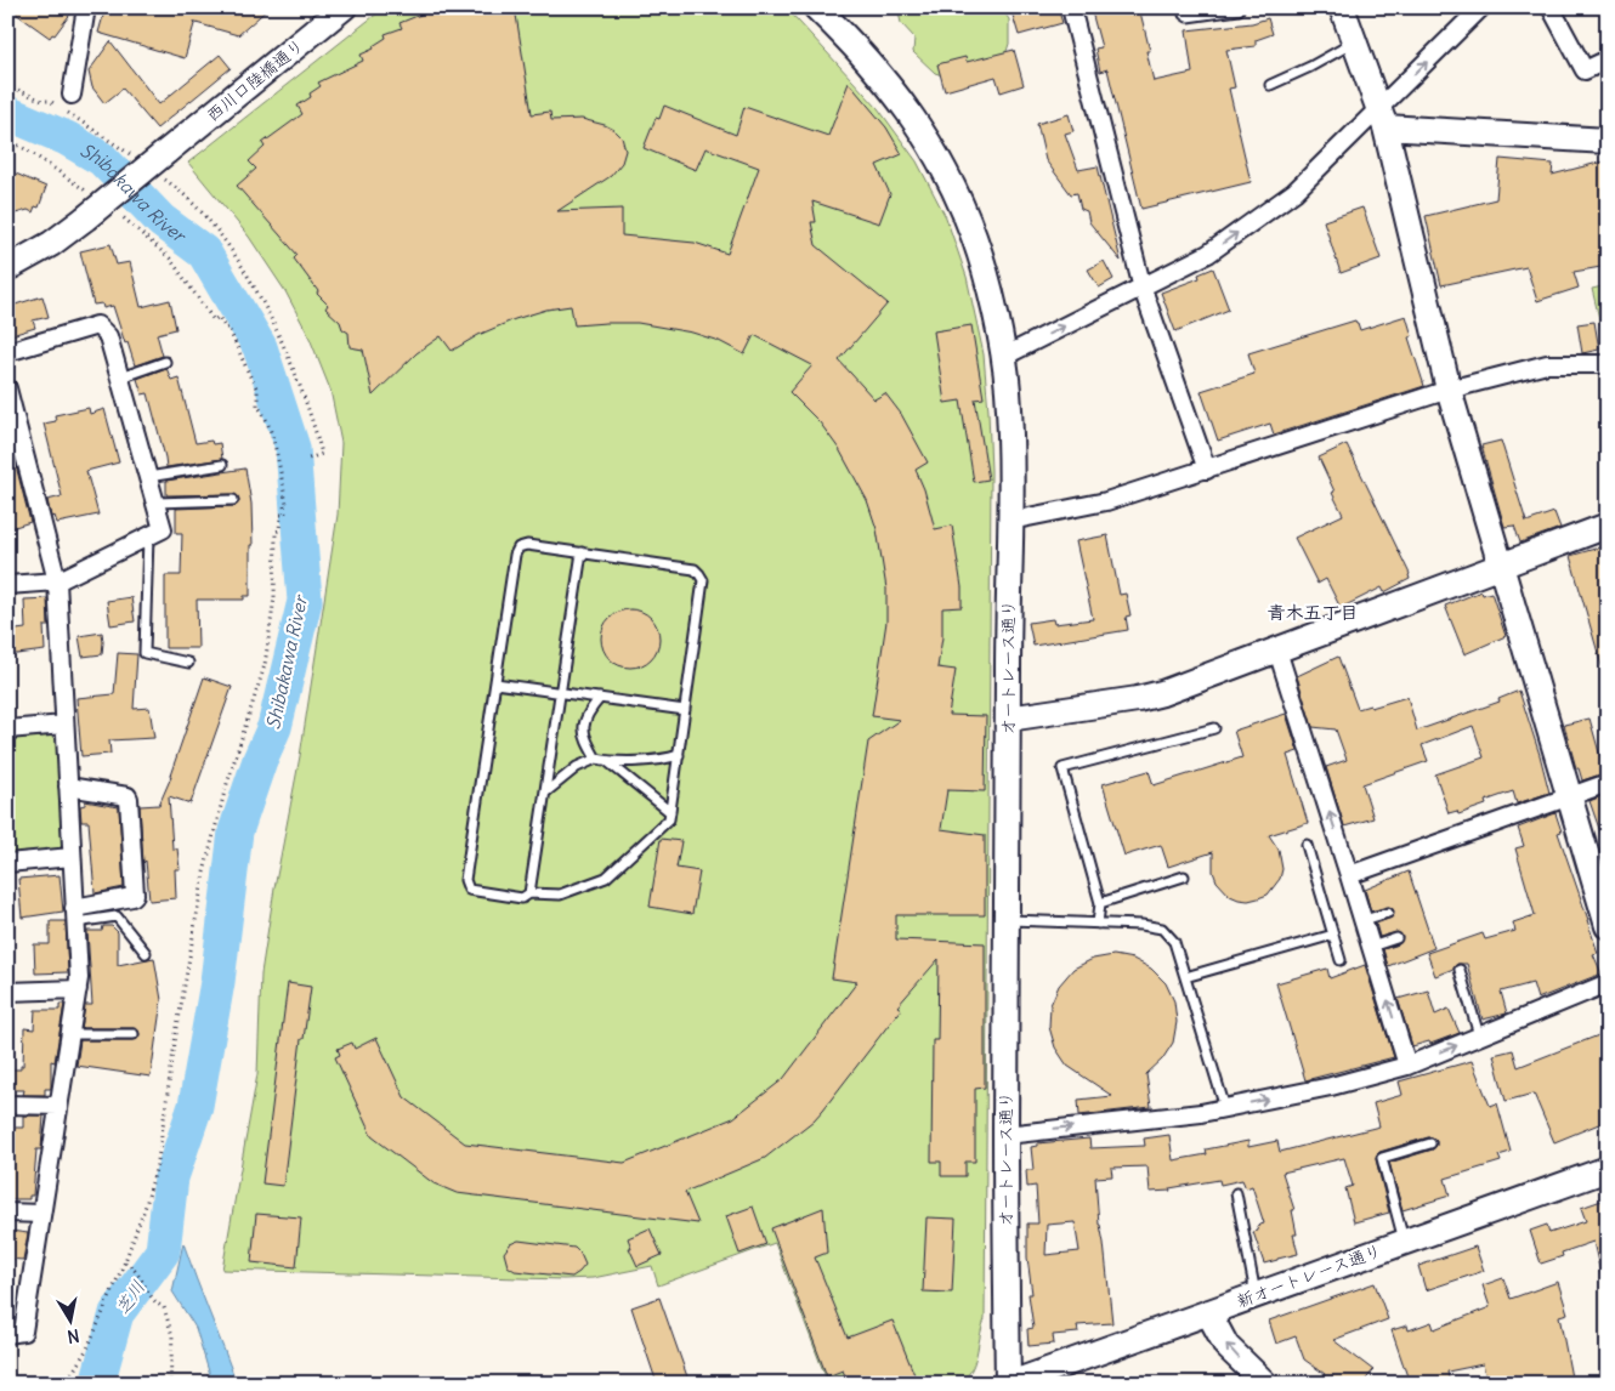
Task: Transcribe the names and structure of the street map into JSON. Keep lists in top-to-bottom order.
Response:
{
  "streets": {
    "street": ["西川口陸橋通り", "オートレース通り", "新オートレース通り"]
  },
  "crossings": [
    ["オートレース通り", "新オートレース通り"]
  ],
  "districts": ["青木五丁目"],
  "water": ["Shibakawa River", "芝川"],
  "north": "bottom"
}
